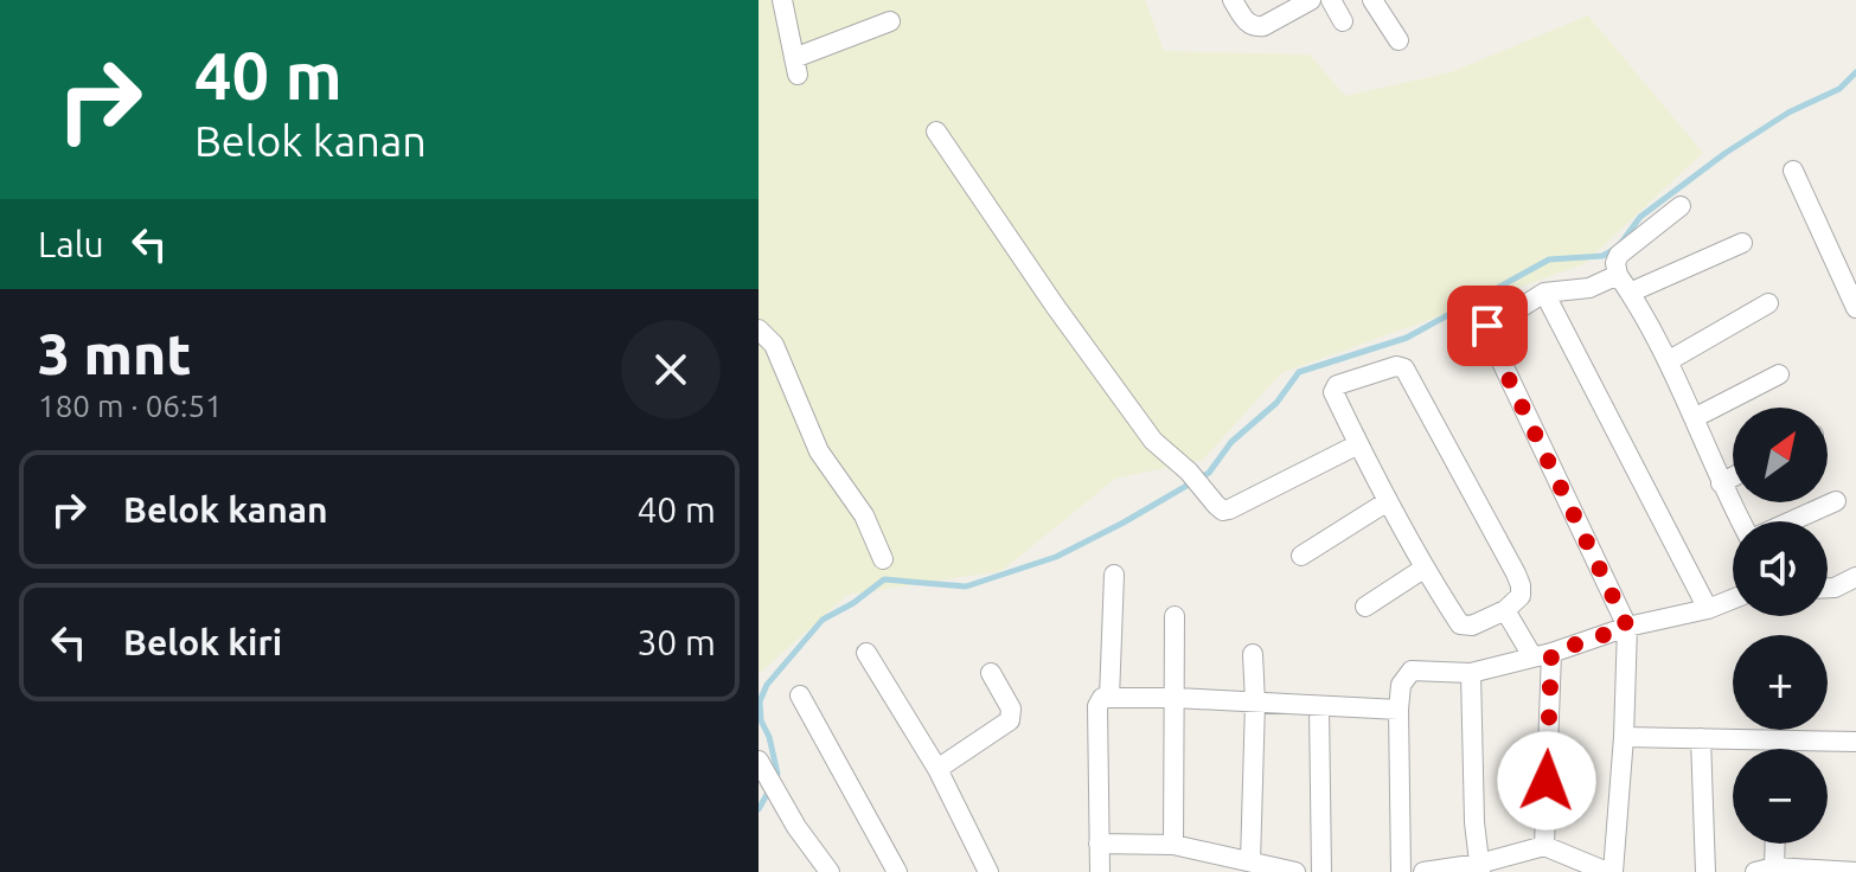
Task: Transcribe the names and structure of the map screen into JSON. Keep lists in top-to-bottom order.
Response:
{
  "north": "top right",
  "page": {
    "turn": ["40 m", "Belok kanan"],
    "then": "Lalu",
    "heading": ["3 mnt", "180 m · 06:51"],
    "map_buttons": ["+", "−"],
    "list": [
      {
        "name": "Belok kanan",
        "value": "40 m"
      },
      {
        "name": "Belok kiri",
        "value": "30 m"
      }
    ]
  }
}
